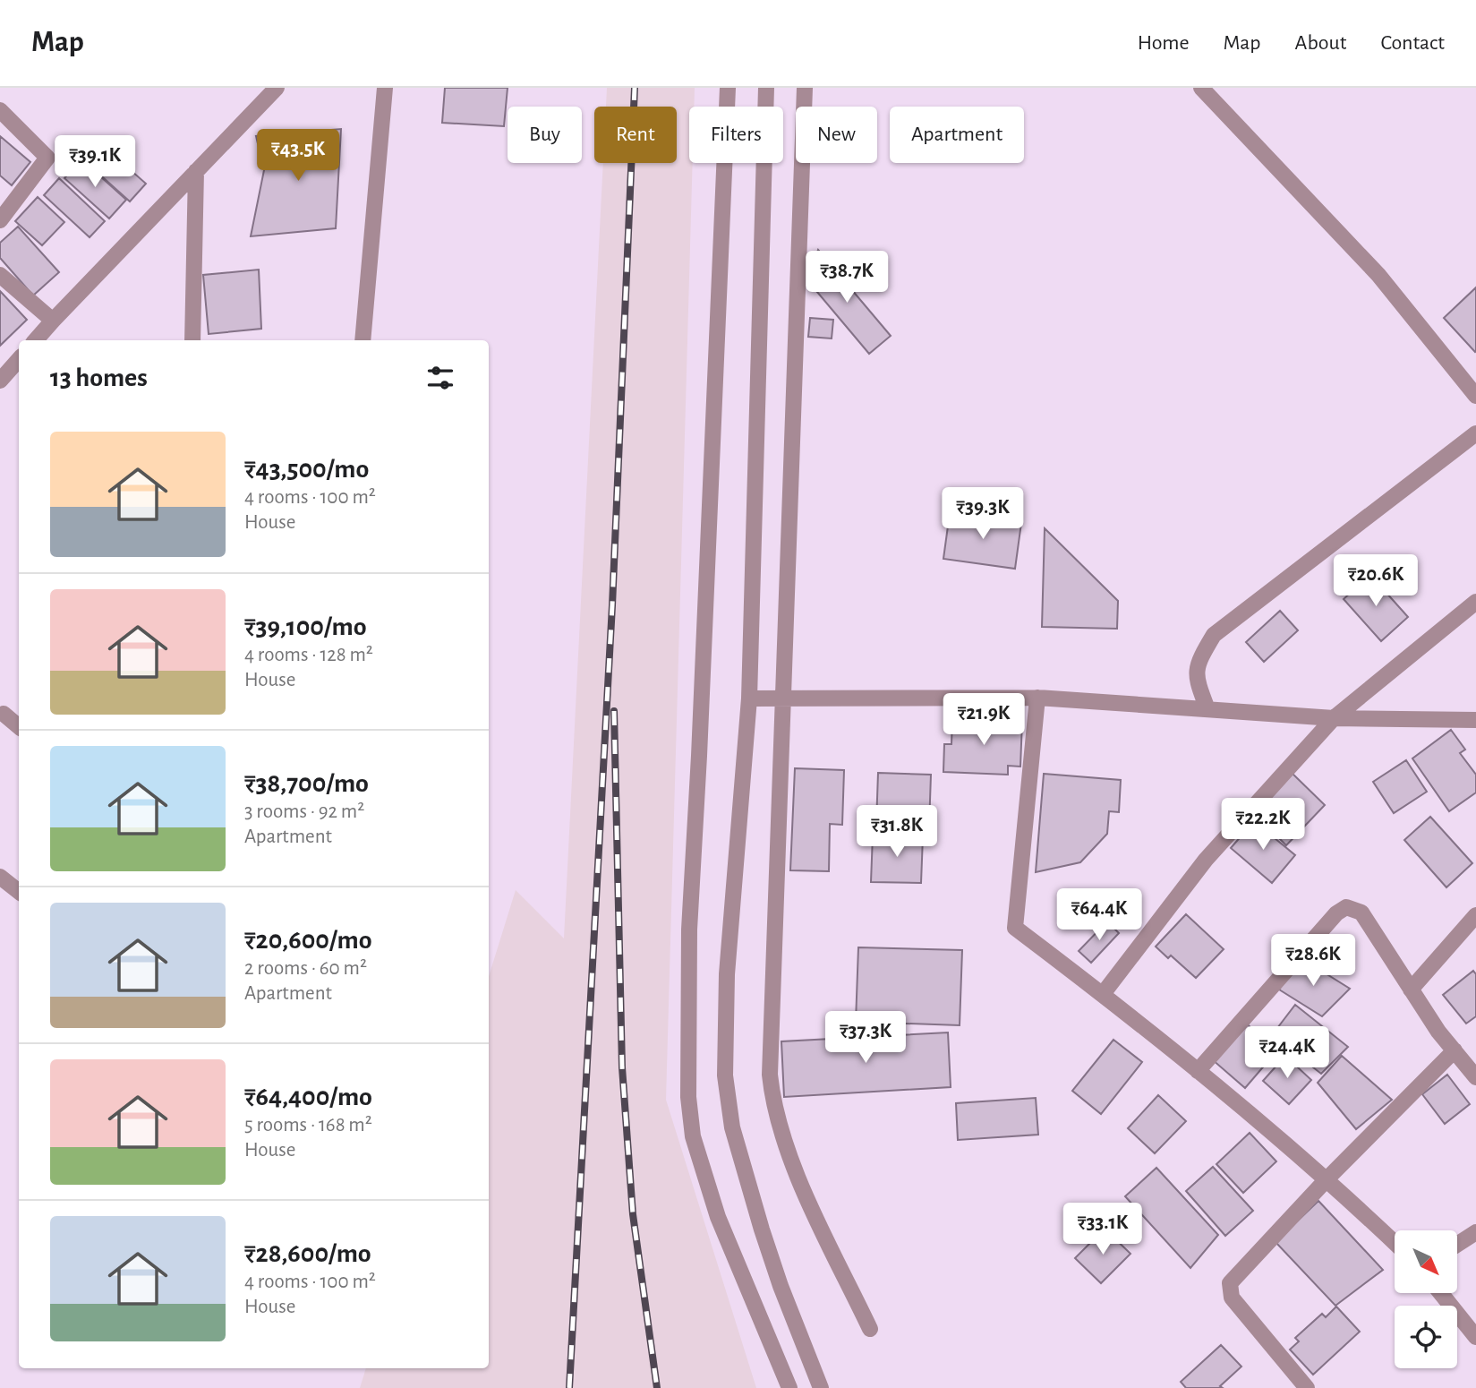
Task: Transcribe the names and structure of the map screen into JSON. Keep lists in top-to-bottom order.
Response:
{
  "north": "bottom right",
  "page": {
    "header": "Map",
    "nav": [
      "Home",
      "Map",
      "About",
      "Contact"
    ],
    "chip": [
      "Buy",
      "Rent",
      "Filters",
      "New",
      "Apartment"
    ],
    "price": [
      "₹43.5K",
      "₹39.1K",
      "₹38.7K",
      "₹39.3K",
      "₹20.6K",
      "₹21.9K",
      "₹22.2K",
      "₹31.8K",
      "₹64.4K",
      "₹28.6K",
      "₹37.3K",
      "₹24.4K",
      "₹33.1K"
    ],
    "heading": "13 homes",
    "list": [
      {
        "name": "₹43,500/mo",
        "note": "4 rooms · 100 m² · House"
      },
      {
        "name": "₹39,100/mo",
        "note": "4 rooms · 128 m² · House"
      },
      {
        "name": "₹38,700/mo",
        "note": "3 rooms · 92 m² · Apartment"
      },
      {
        "name": "₹20,600/mo",
        "note": "2 rooms · 60 m² · Apartment"
      },
      {
        "name": "₹64,400/mo",
        "note": "5 rooms · 168 m² · House"
      },
      {
        "name": "₹28,600/mo",
        "note": "4 rooms · 100 m² · House"
      }
    ]
  }
}
